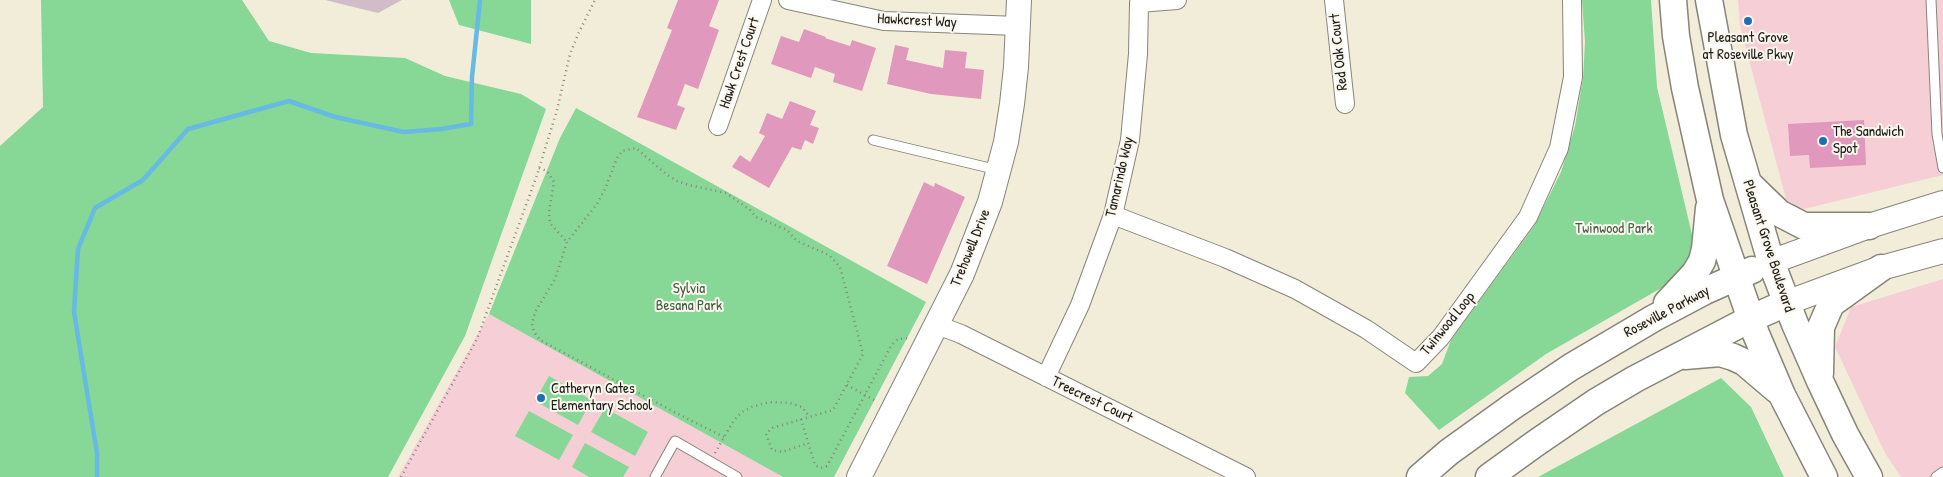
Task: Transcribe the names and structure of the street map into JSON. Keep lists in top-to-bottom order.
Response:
{
  "streets": {
    "main road": ["Pleasant Grove Boulevard", "Roseville Parkway"],
    "street": [
      "Hawkcrest Way",
      "Red Oak Court",
      "Hawk Crest Court",
      "Tamarindo Way",
      "Trehowell Drive",
      "Twinwood Loop",
      "Treecrest Court"
    ]
  },
  "crossings": [
    ["Hawkcrest Way", "Trehowell Drive"],
    ["Tamarindo Way", "Twinwood Loop"],
    ["Tamarindo Way", "Treecrest Court"],
    ["Pleasant Grove Boulevard", "Roseville Parkway"],
    ["Trehowell Drive", "Treecrest Court"]
  ],
  "parks": ["Twinwood Park", "Sylvia Besana Park"],
  "places": ["Pleasant Grove at Roseville Pkwy", "The Sandwich Spot", "Catheryn Gates Elementary School"]
}
